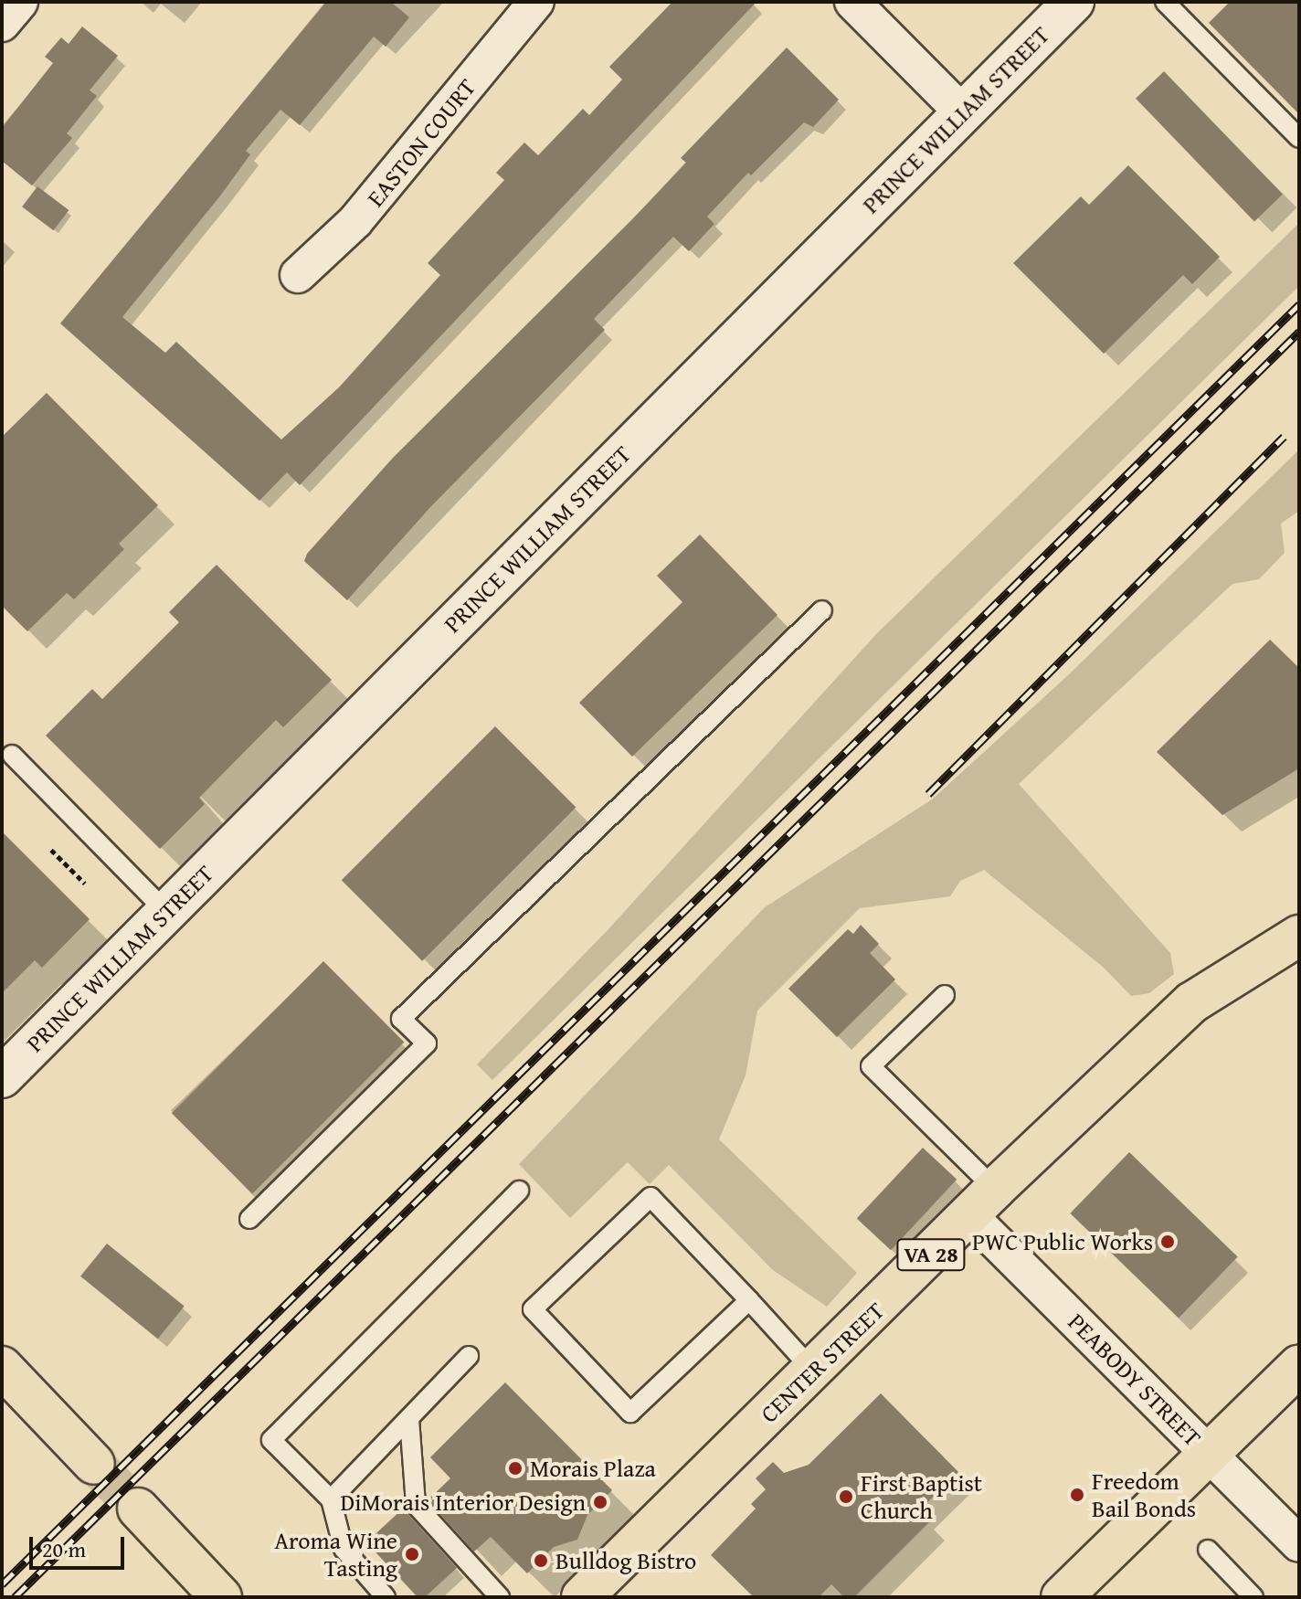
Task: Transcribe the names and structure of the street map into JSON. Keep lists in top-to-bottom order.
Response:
{
  "streets": {
    "main road": ["VA 28", "CENTER STREET"],
    "street": ["PRINCE WILLIAM STREET", "EASTON COURT", "PEABODY STREET"]
  },
  "crossings": [
    ["CENTER STREET", "PEABODY STREET"]
  ],
  "places": [
    "PWC Public Works",
    "Morais Plaza",
    "Freedom Bail Bonds",
    "First Baptist Church",
    "DiMorais Interior Design",
    "Aroma Wine Tasting",
    "Bulldog Bistro"
  ],
  "scale_bar": "20 m"
}
